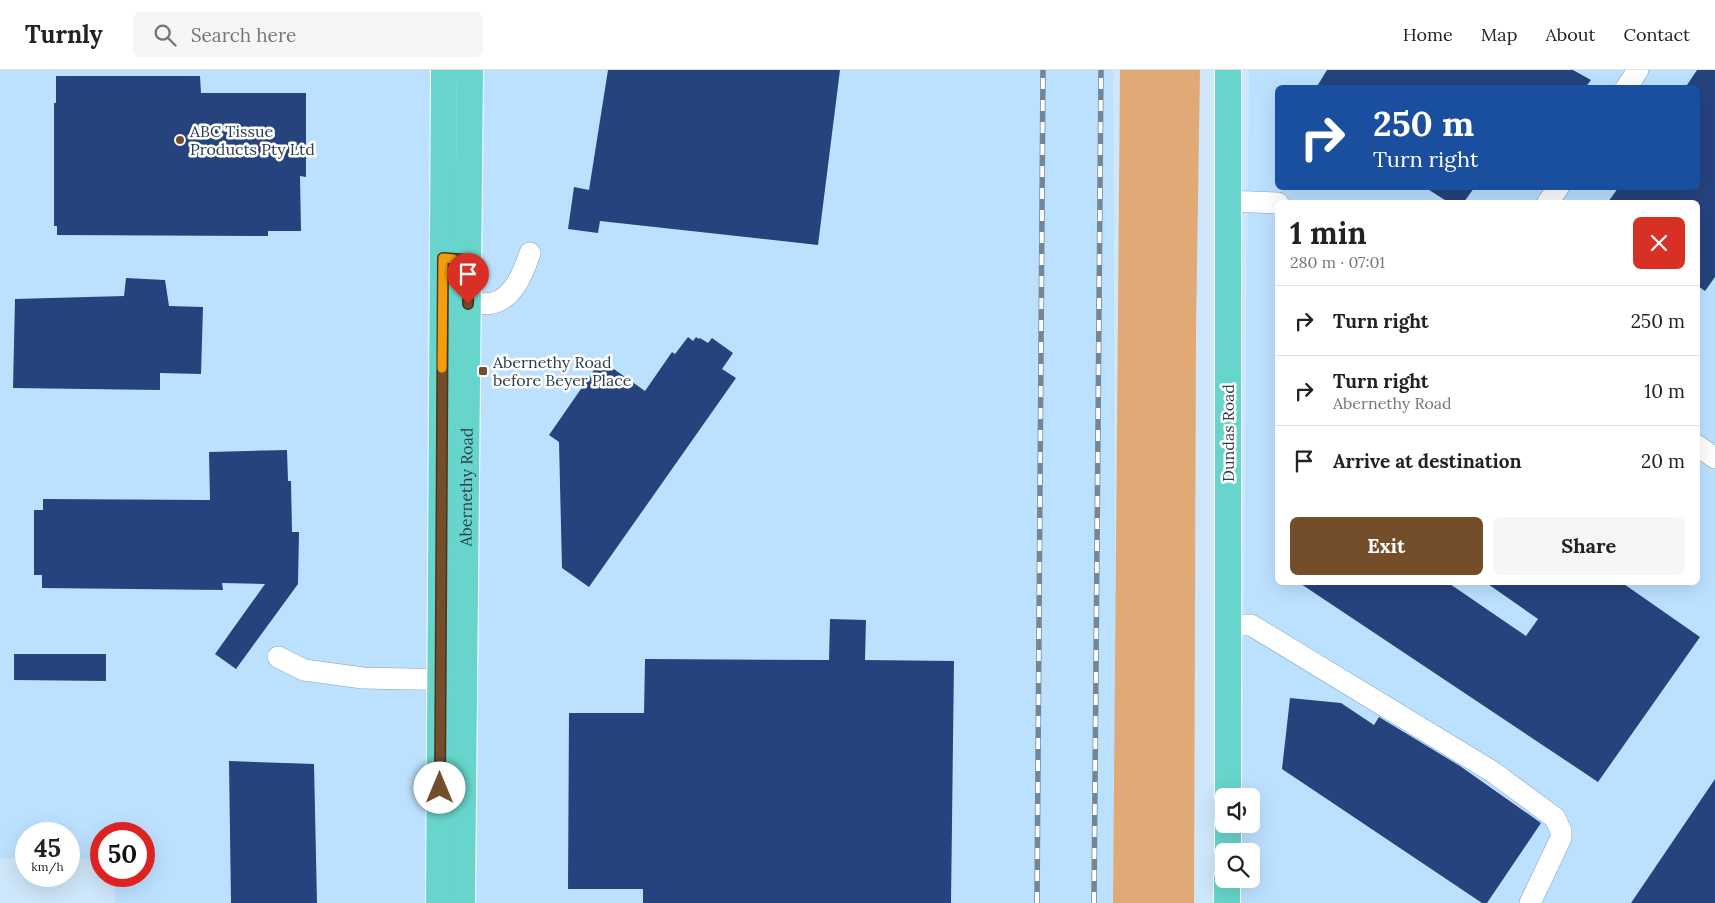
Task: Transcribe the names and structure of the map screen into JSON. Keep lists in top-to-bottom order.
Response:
{
  "streets": {
    "main road": ["Dundas Road", "Abernethy Road"]
  },
  "places": {
    "other": ["ABC Tissue Products Pty Ltd"],
    "transit": ["Abernethy Road before Beyer Place"]
  },
  "page": {
    "header": "Turnly",
    "search": "Search here",
    "nav": [
      "Home",
      "Map",
      "About",
      "Contact"
    ],
    "turn": ["250 m", "Turn right"],
    "heading": ["1 min", "280 m · 07:01"],
    "list": [
      {
        "name": "Turn right",
        "value": "250 m"
      },
      {
        "name": "Turn right",
        "note": "Abernethy Road",
        "value": "10 m"
      },
      {
        "name": "Arrive at destination",
        "value": "20 m"
      }
    ],
    "buttons": ["Exit", "Share"],
    "speed": "45 km/h",
    "limit": "50"
  }
}
